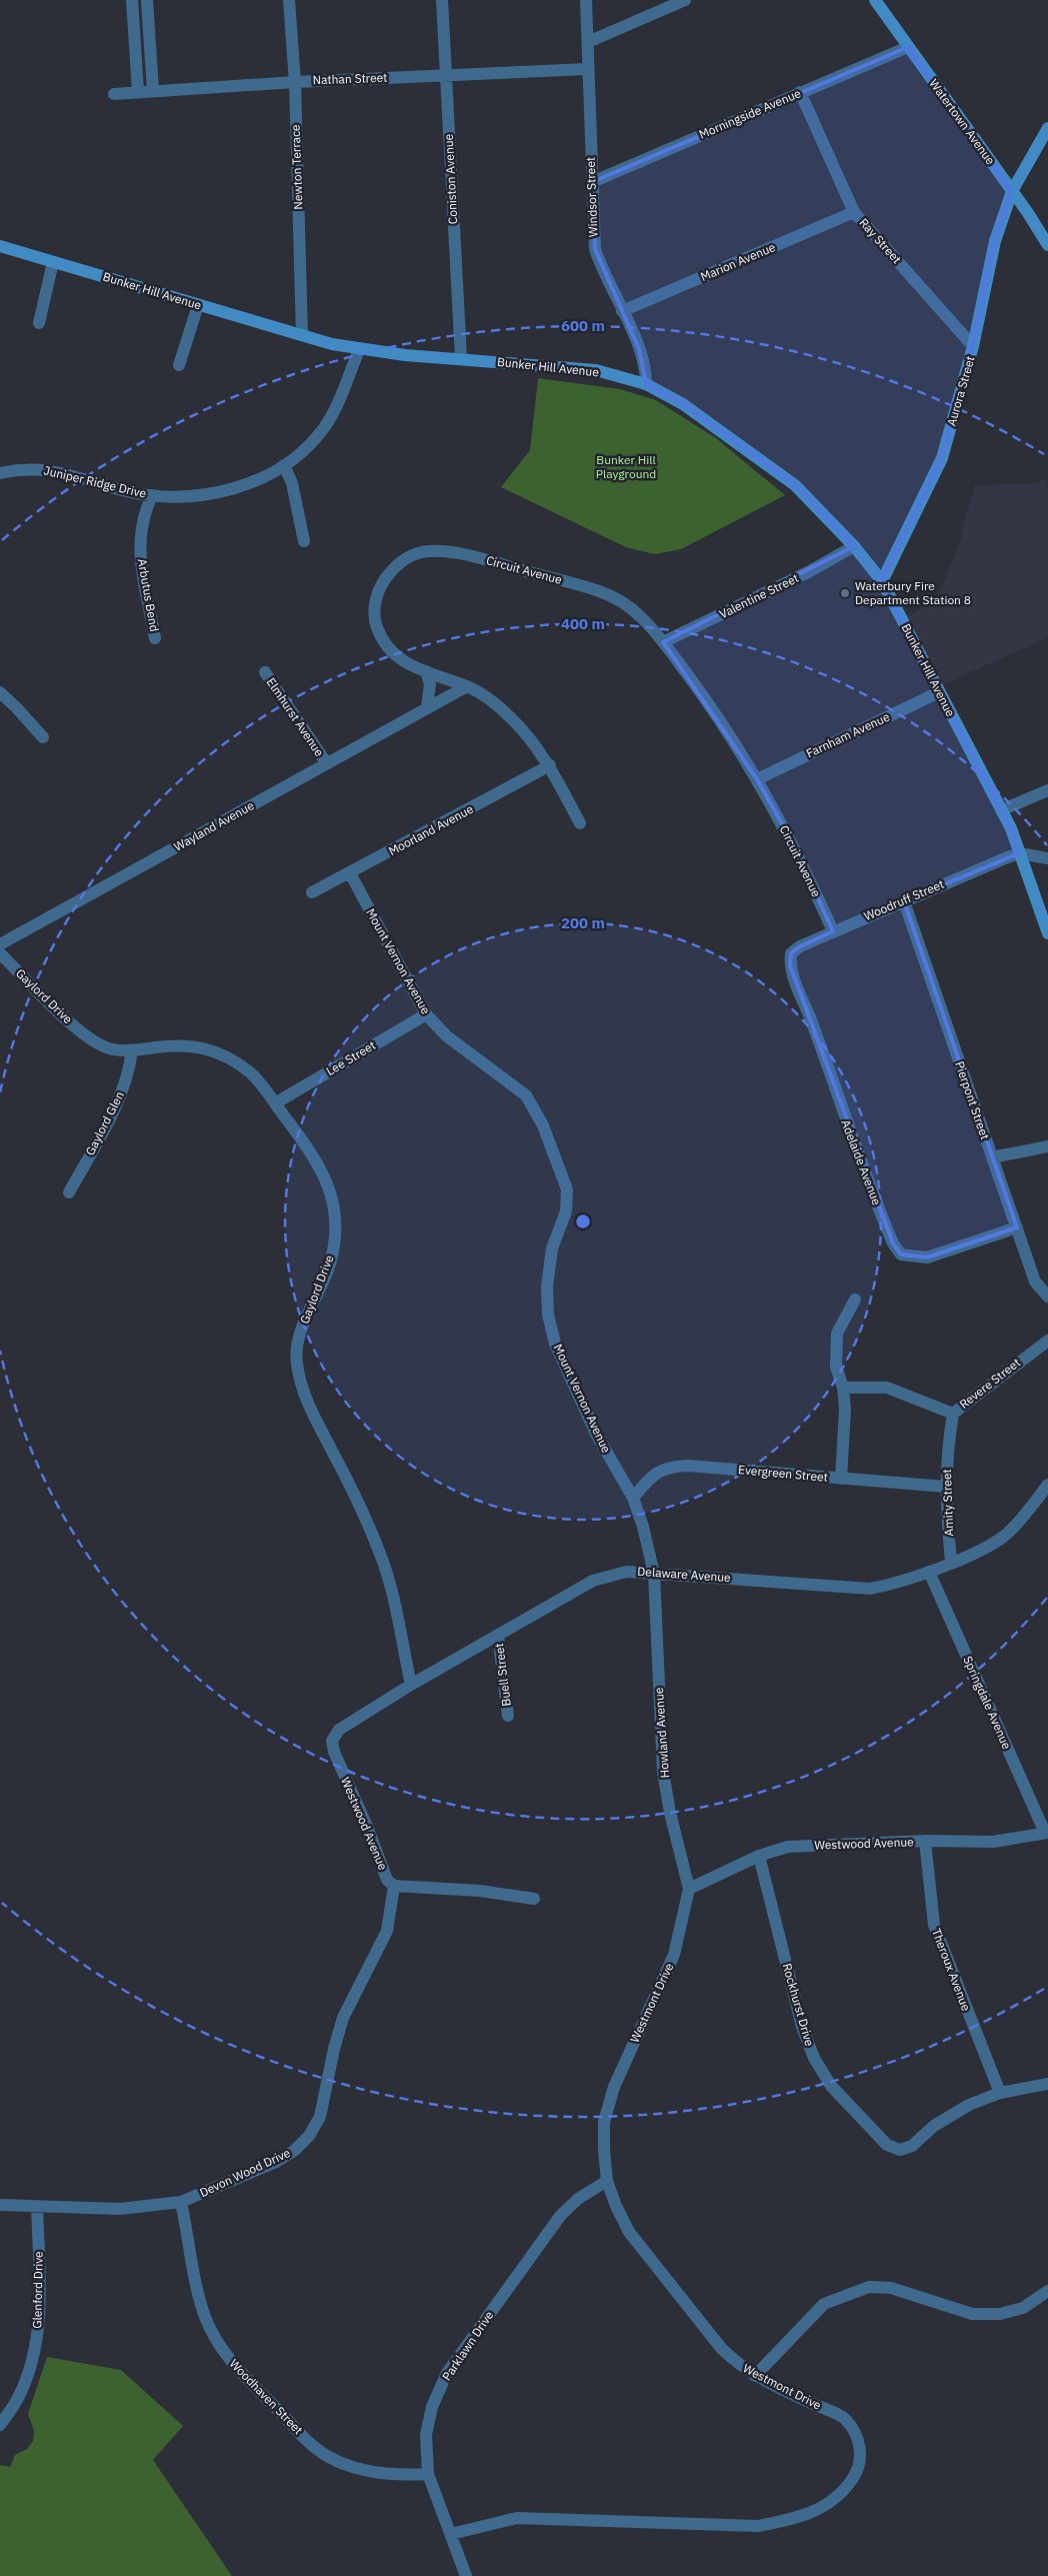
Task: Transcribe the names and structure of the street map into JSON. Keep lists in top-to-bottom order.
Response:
{
  "streets": {
    "main road": ["Watertown Avenue", "Bunker Hill Avenue", "Aurora Street"],
    "street": [
      "Nathan Street",
      "Morningside Avenue",
      "Newton Terrace",
      "Coniston Avenue",
      "Windsor Street",
      "Ray Street",
      "Marion Avenue",
      "Juniper Ridge Drive",
      "Circuit Avenue",
      "Arbutus Bend",
      "Valentine Street",
      "Elmhurst Avenue",
      "Farnham Avenue",
      "Wayland Avenue",
      "Moorland Avenue",
      "Woodruff Street",
      "Mount Vernon Avenue",
      "Gaylord Drive",
      "Lee Street",
      "Pierpont Street",
      "Gaylord Glen",
      "Adelaide Avenue",
      "Revere Street",
      "Evergreen Street",
      "Amity Street",
      "Delaware Avenue",
      "Buell Street",
      "Springdale Avenue",
      "Howland Avenue",
      "Westwood Avenue",
      "Theroux Avenue",
      "Westmont Drive",
      "Rockhurst Drive",
      "Devon Wood Drive",
      "Glenford Drive",
      "Parklawn Drive",
      "Woodhaven Street"
    ]
  },
  "crossings": [
    ["Nathan Street", "Newton Terrace"],
    ["Nathan Street", "Coniston Avenue"],
    ["Nathan Street", "Windsor Street"],
    ["Morningside Avenue", "Watertown Avenue"],
    ["Morningside Avenue", "Windsor Street"],
    ["Morningside Avenue", "Ray Street"],
    ["Watertown Avenue", "Aurora Street"],
    ["Newton Terrace", "Bunker Hill Avenue"],
    ["Coniston Avenue", "Bunker Hill Avenue"],
    ["Windsor Street", "Marion Avenue"],
    ["Windsor Street", "Bunker Hill Avenue"],
    ["Ray Street", "Marion Avenue"],
    ["Ray Street", "Aurora Street"],
    ["Bunker Hill Avenue", "Aurora Street"],
    ["Bunker Hill Avenue", "Juniper Ridge Drive"],
    ["Bunker Hill Avenue", "Valentine Street"],
    ["Bunker Hill Avenue", "Farnham Avenue"],
    ["Bunker Hill Avenue", "Woodruff Street"],
    ["Juniper Ridge Drive", "Arbutus Bend"],
    ["Circuit Avenue", "Valentine Street"],
    ["Circuit Avenue", "Farnham Avenue"],
    ["Circuit Avenue", "Wayland Avenue"],
    ["Circuit Avenue", "Moorland Avenue"],
    ["Circuit Avenue", "Woodruff Street"],
    ["Elmhurst Avenue", "Wayland Avenue"],
    ["Moorland Avenue", "Mount Vernon Avenue"],
    ["Woodruff Street", "Pierpont Street"],
    ["Woodruff Street", "Adelaide Avenue"],
    ["Mount Vernon Avenue", "Lee Street"],
    ["Mount Vernon Avenue", "Evergreen Street"],
    ["Mount Vernon Avenue", "Delaware Avenue"],
    ["Mount Vernon Avenue", "Howland Avenue"],
    ["Gaylord Drive", "Lee Street"],
    ["Gaylord Drive", "Gaylord Glen"],
    ["Gaylord Drive", "Delaware Avenue"],
    ["Pierpont Street", "Adelaide Avenue"],
    ["Revere Street", "Amity Street"],
    ["Evergreen Street", "Amity Street"],
    ["Amity Street", "Delaware Avenue"],
    ["Delaware Avenue", "Buell Street"],
    ["Delaware Avenue", "Springdale Avenue"],
    ["Delaware Avenue", "Howland Avenue"],
    ["Delaware Avenue", "Westwood Avenue"],
    ["Springdale Avenue", "Westwood Avenue"],
    ["Howland Avenue", "Westwood Avenue"],
    ["Howland Avenue", "Westmont Drive"],
    ["Westwood Avenue", "Theroux Avenue"],
    ["Westwood Avenue", "Westmont Drive"],
    ["Westwood Avenue", "Rockhurst Drive"],
    ["Westwood Avenue", "Devon Wood Drive"],
    ["Theroux Avenue", "Rockhurst Drive"],
    ["Westmont Drive", "Parklawn Drive"],
    ["Devon Wood Drive", "Glenford Drive"],
    ["Devon Wood Drive", "Woodhaven Street"],
    ["Parklawn Drive", "Woodhaven Street"]
  ],
  "parks": ["Bunker Hill Playground"],
  "places": ["Waterbury Fire Department Station 8"],
  "rings": ["600 m", "400 m", "200 m"]
}
